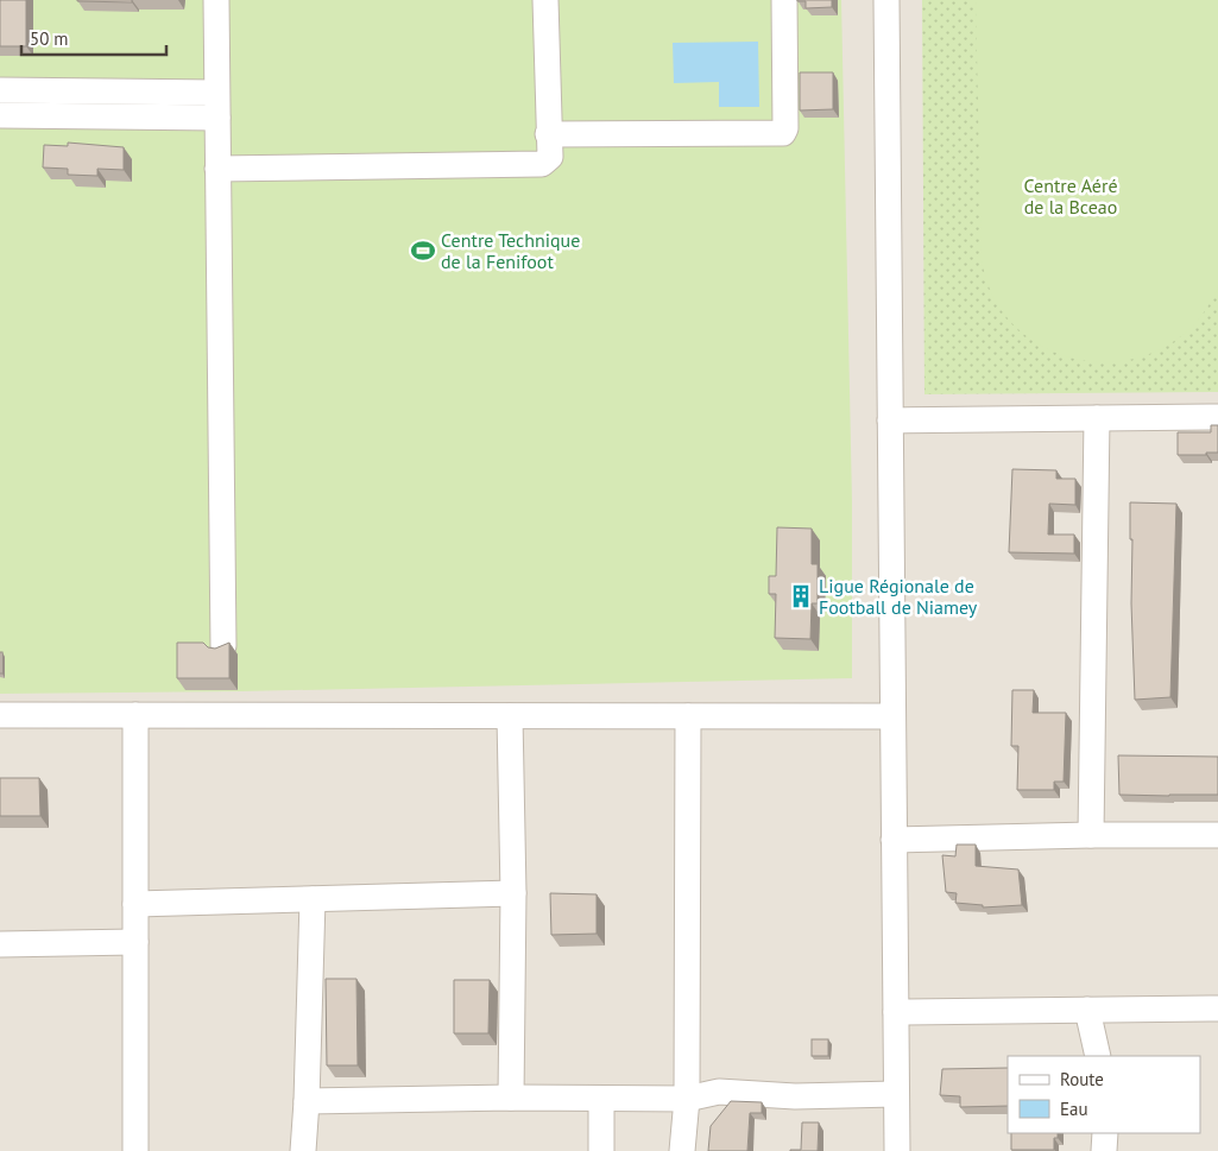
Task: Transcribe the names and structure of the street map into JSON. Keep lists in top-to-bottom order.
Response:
{
  "parks": ["Centre Aéré de la Bceao"],
  "places": {
    "sports": ["Centre Technique de la Fenifoot"],
    "building": ["Ligue Régionale de Football de Niamey"]
  },
  "legend": ["Route", "Eau"],
  "scale_bar": "50 m"
}
